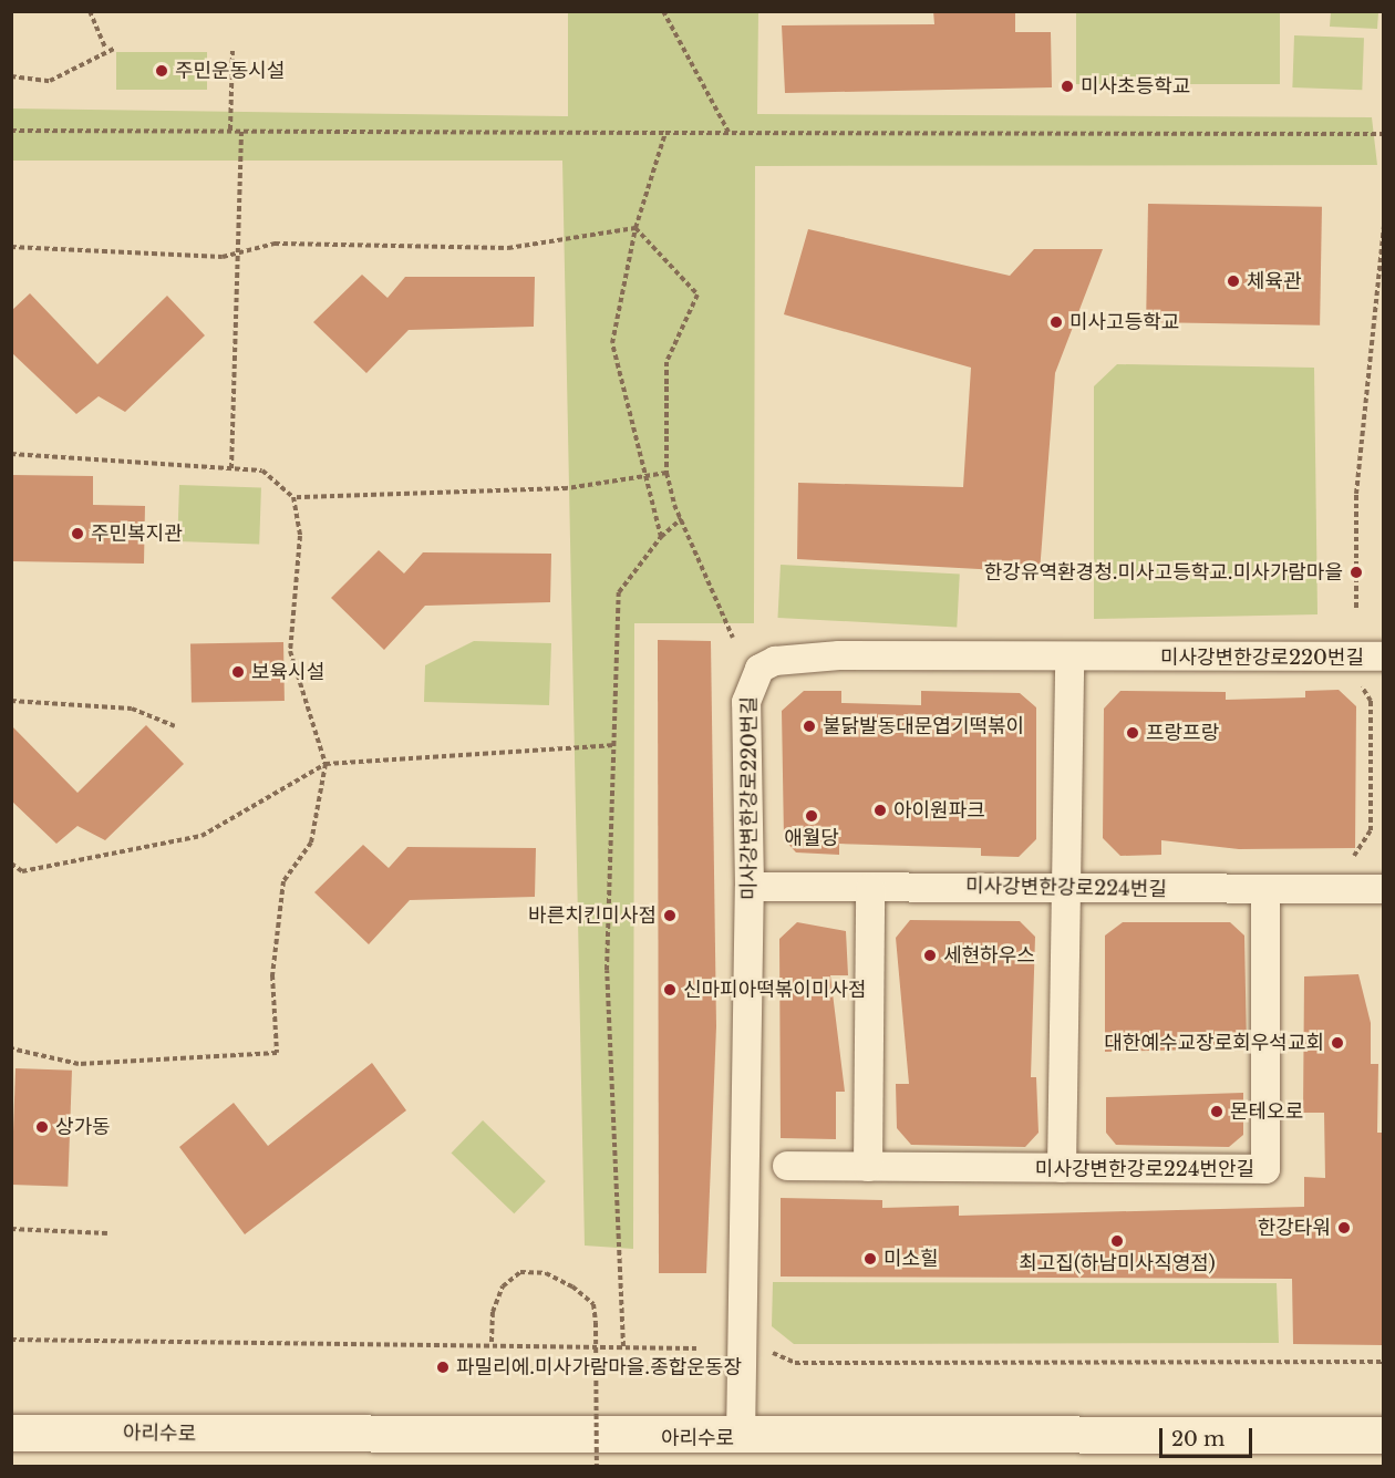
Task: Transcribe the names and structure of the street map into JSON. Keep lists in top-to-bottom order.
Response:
{
  "streets": {
    "main road": ["아리수로"],
    "street": ["미사강변한강로220번길", "미사강변한강로224번길", "미사강변한강로224번안길"]
  },
  "crossings": [
    ["미사강변한강로220번길", "미사강변한강로224번길"],
    ["미사강변한강로220번길", "아리수로"],
    ["미사강변한강로224번길", "미사강변한강로224번안길"]
  ],
  "places": [
    "주민운동시설",
    "미사초등학교",
    "체육관",
    "미사고등학교",
    "주민복지관",
    "한강유역환경청.미사고등학교.미사가람마을",
    "보육시설",
    "불닭발동대문엽기떡볶이",
    "프랑프랑",
    "아이원파크",
    "애월당",
    "바른치킨미사점",
    "세현하우스",
    "신마피아떡볶이미사점",
    "대한예수교장로회우석교회",
    "몬테오로",
    "상가동",
    "한강타워",
    "최고집(하남미사직영점)",
    "미소힐",
    "파밀리에.미사가람마을.종합운동장"
  ],
  "scale_bar": "20 m"
}
